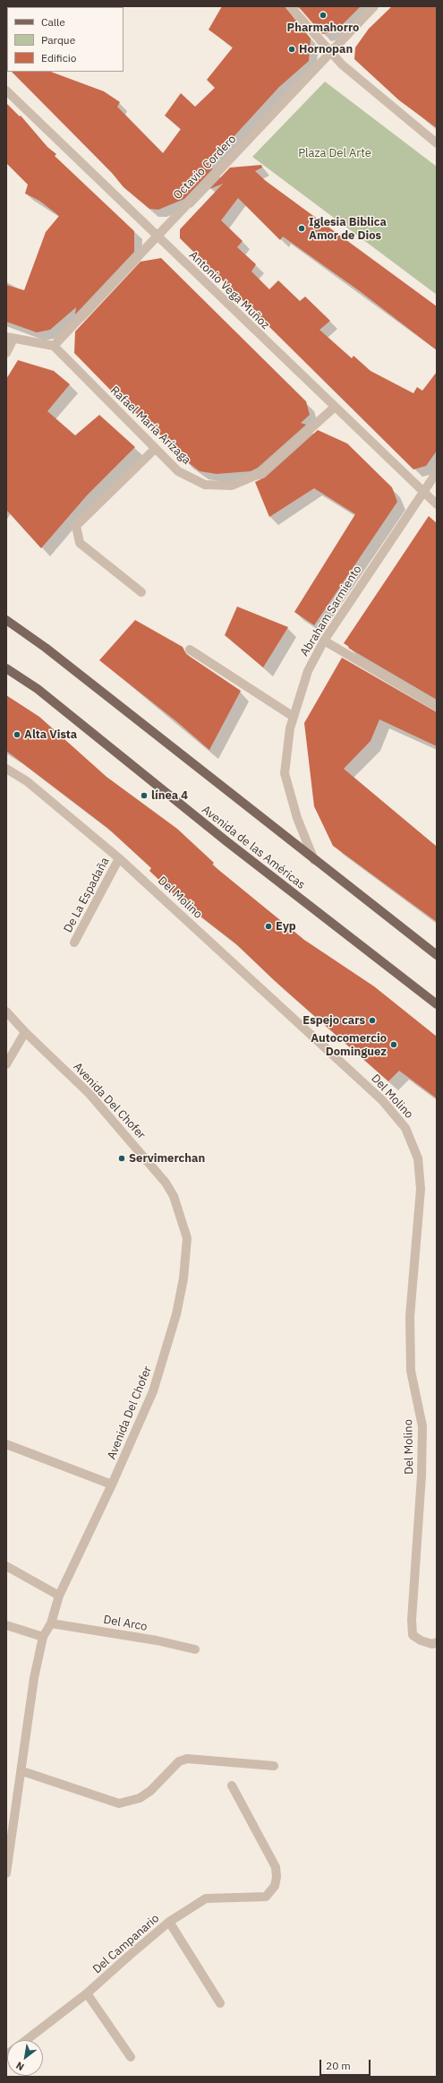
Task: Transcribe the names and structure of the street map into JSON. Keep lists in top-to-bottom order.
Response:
{
  "streets": {
    "main road": ["Avenida de las Américas"],
    "street": [
      "Octavio Cordero",
      "Antonio Vega Muñoz",
      "Rafael María Arízaga",
      "Abraham Sarmiento",
      "De La Espadaña",
      "Del Molino",
      "Avenida Del Chofer",
      "Del Arco",
      "Del Campanario"
    ]
  },
  "crossings": [
    ["Octavio Cordero", "Antonio Vega Muñoz"],
    ["Octavio Cordero", "Rafael María Arízaga"],
    ["Antonio Vega Muñoz", "Rafael María Arízaga"],
    ["Antonio Vega Muñoz", "Abraham Sarmiento"],
    ["De La Espadaña", "Del Molino"],
    ["Avenida Del Chofer", "Del Arco"]
  ],
  "parks": ["Plaza Del Arte"],
  "places": [
    "Pharmahorro",
    "Hornopan",
    "Iglesia Biblica Amor de Dios",
    "Alta Vista",
    "línea 4",
    "Eyp",
    "Espejo cars",
    "Autocomercio Dominguez",
    "Servimerchan"
  ],
  "legend": ["Calle", "Parque", "Edificio"],
  "scale_bar": "20 m",
  "north": "bottom left"
}
